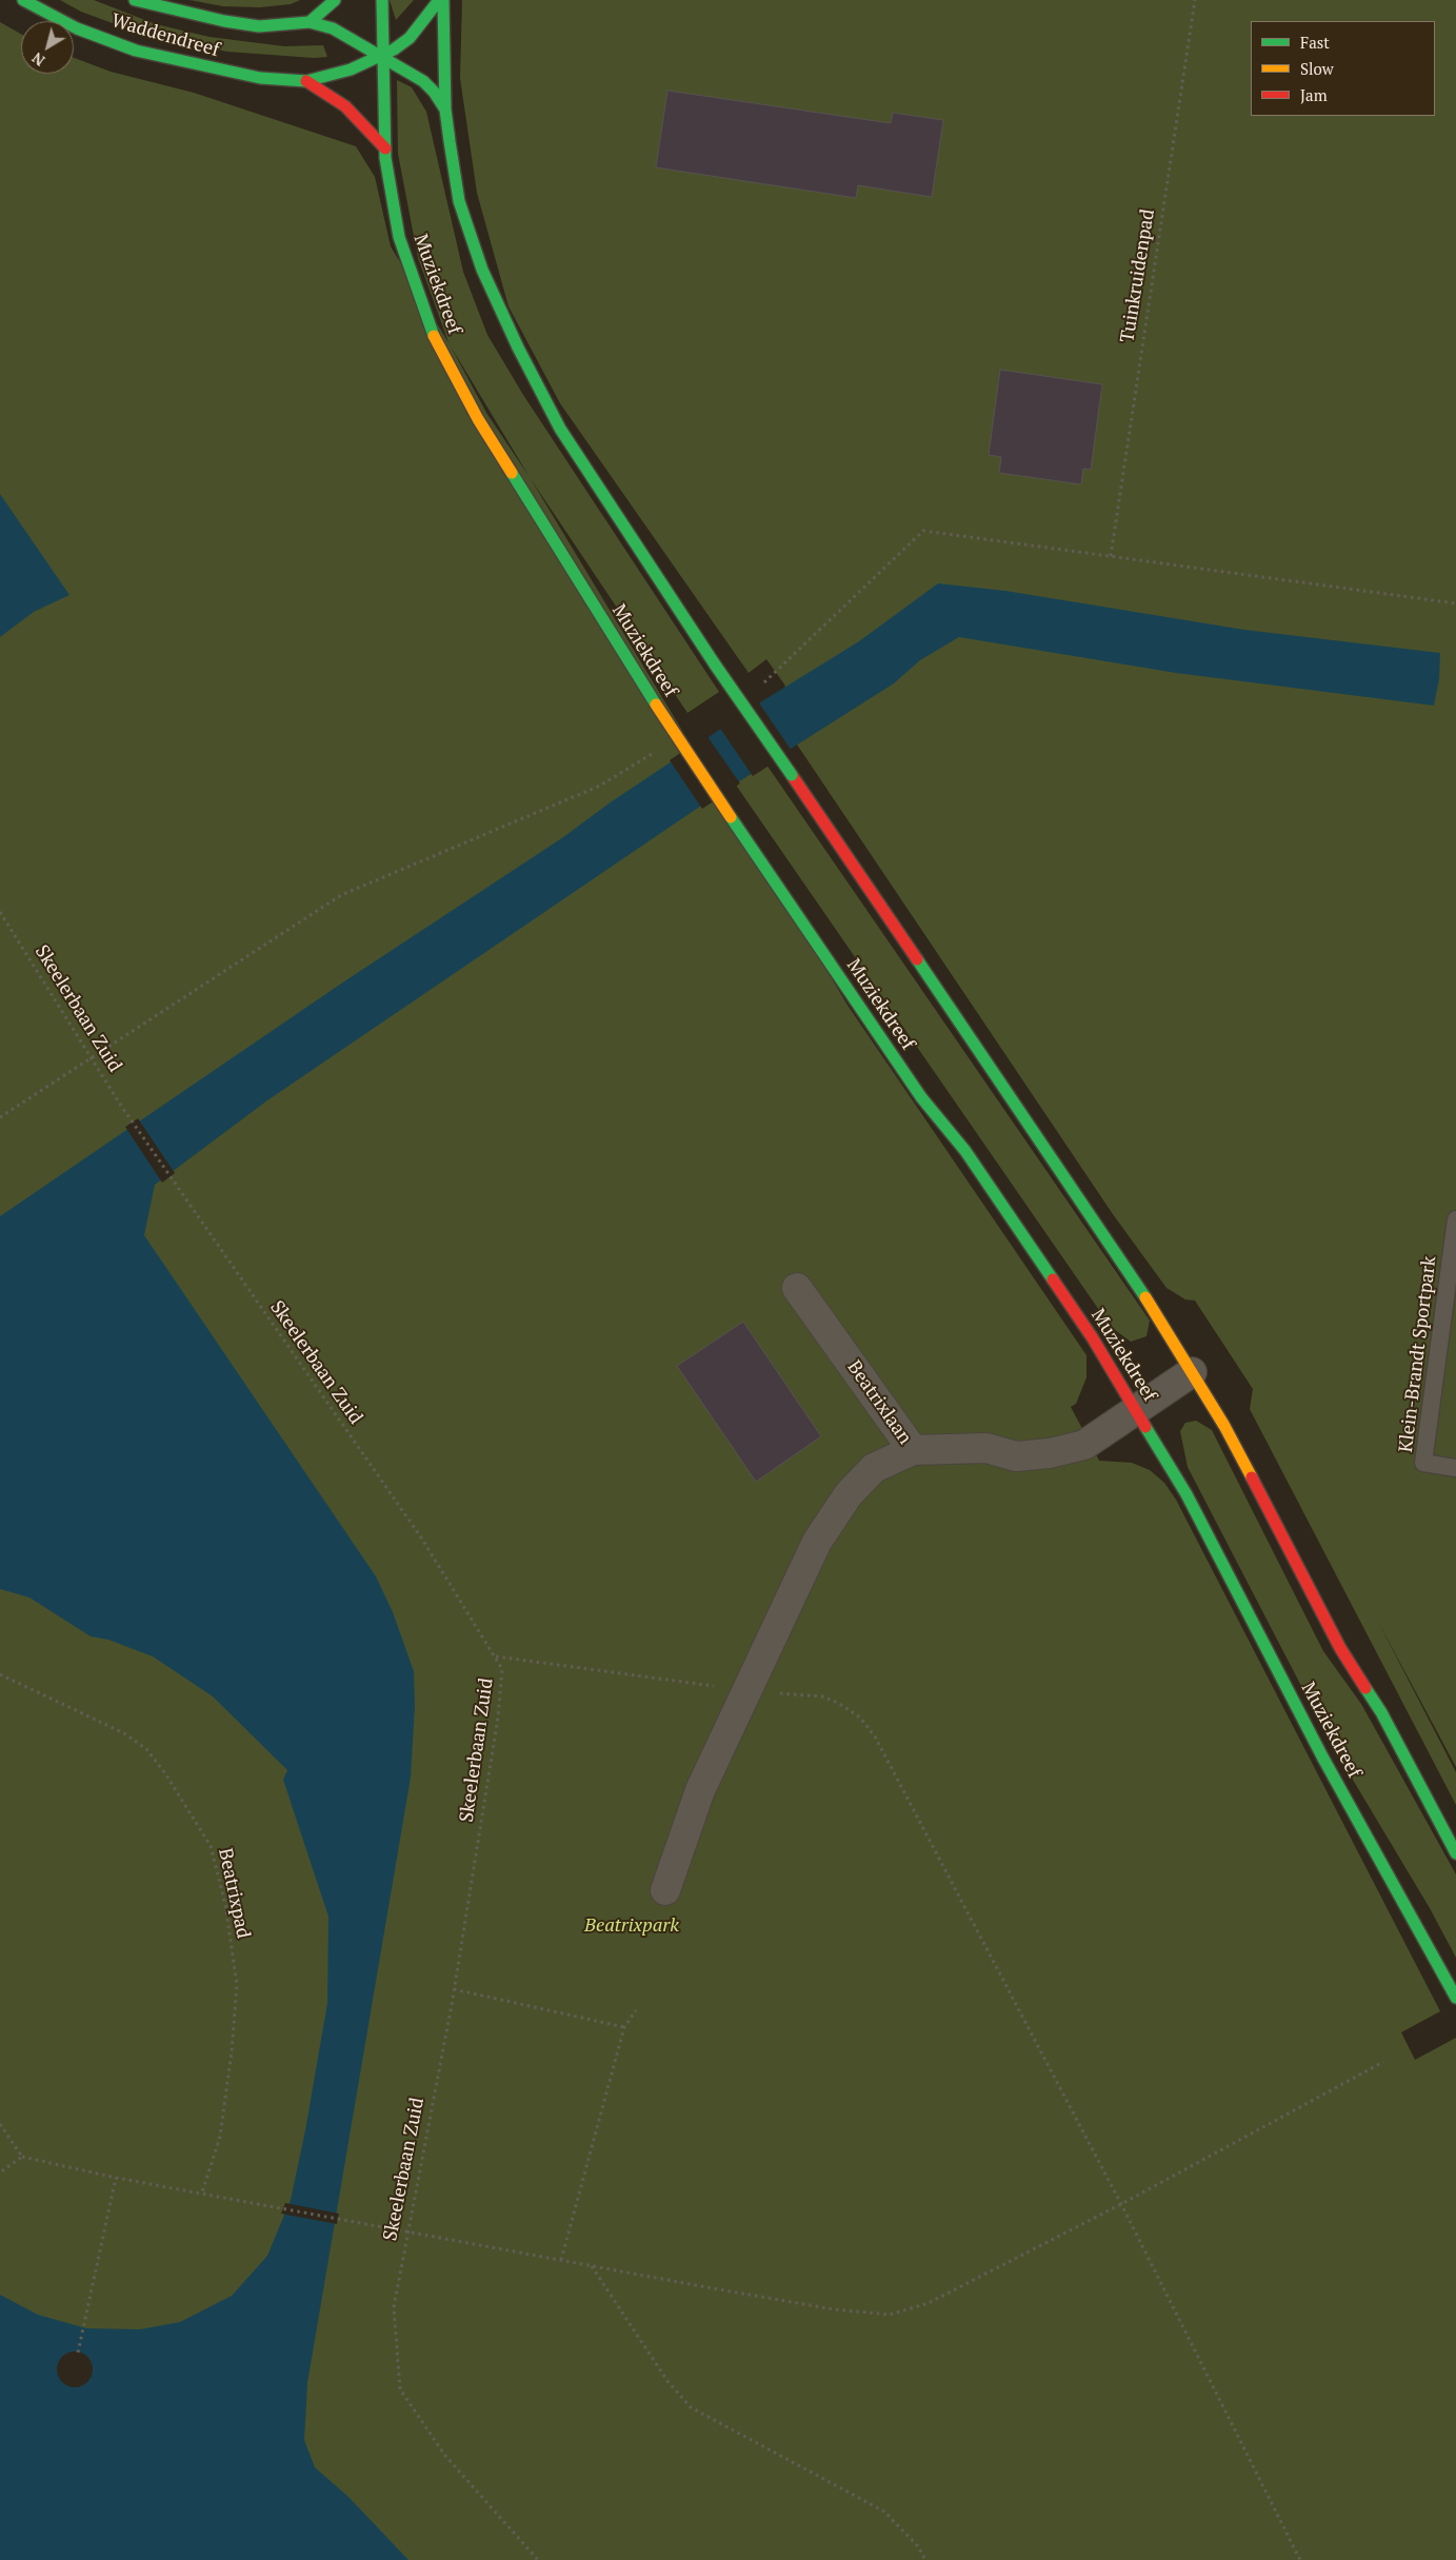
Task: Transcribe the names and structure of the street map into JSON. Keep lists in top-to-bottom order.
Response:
{
  "streets": {
    "main road": ["Waddendreef", "Muziekdreef"],
    "street": ["Beatrixlaan"],
    "lane": ["Klein-Brandt Sportpark"],
    "path": ["Tuinkruidenpad", "Skeelerbaan Zuid", "Beatrixpad"]
  },
  "crossings": [
    ["Waddendreef", "Muziekdreef"],
    ["Muziekdreef", "Beatrixlaan"]
  ],
  "parks": ["Beatrixpark"],
  "legend": ["Fast", "Slow", "Jam"],
  "north": "bottom left"
}
